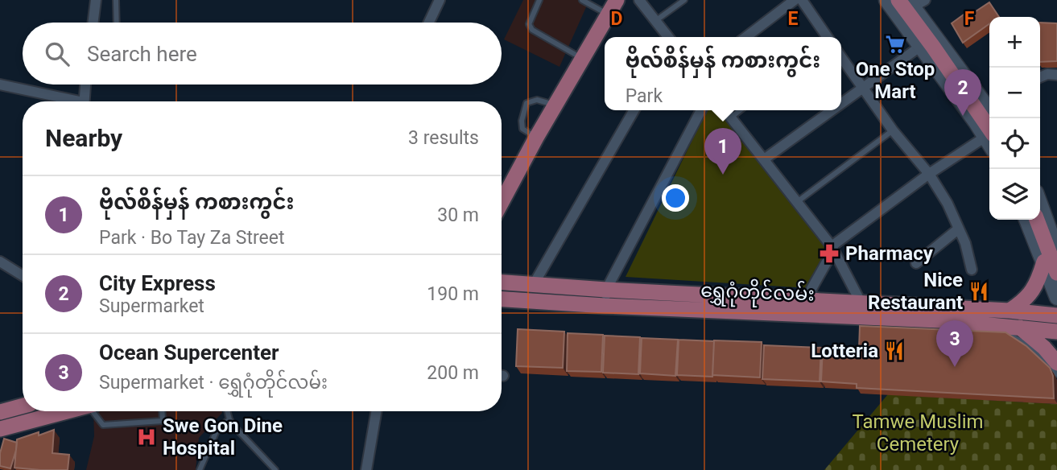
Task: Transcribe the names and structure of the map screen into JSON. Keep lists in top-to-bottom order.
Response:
{
  "streets": {
    "main road": ["ရွှေဂုံတိုင်လမ်း"]
  },
  "parks": ["Tamwe Muslim Cemetery"],
  "places": {
    "supermarket": ["One Stop Mart"],
    "pharmacy": ["Pharmacy"],
    "restaurant": ["Nice Restaurant", "Lotteria"],
    "hospital": ["Swe Gon Dine Hospital"]
  },
  "page": {
    "map_buttons": ["+", "−"],
    "search": "Search here",
    "popup": ["ဗိုလ်စိန်မှန် ကစားကွင်း", "Park"],
    "pins": ["2", "1", "3"],
    "heading": ["Nearby", "3 results"],
    "list": [
      {
        "mark": "1",
        "name": "ဗိုလ်စိန်မှန် ကစားကွင်း",
        "note": "Park · Bo Tay Za Street",
        "value": "30 m"
      },
      {
        "mark": "2",
        "name": "City Express",
        "note": "Supermarket",
        "value": "190 m"
      },
      {
        "mark": "3",
        "name": "Ocean Supercenter",
        "note": "Supermarket · ရွှေဂုံတိုင်လမ်း",
        "value": "200 m"
      }
    ]
  },
  "grid": {
    "columns": ["D", "E", "F"]
  }
}
